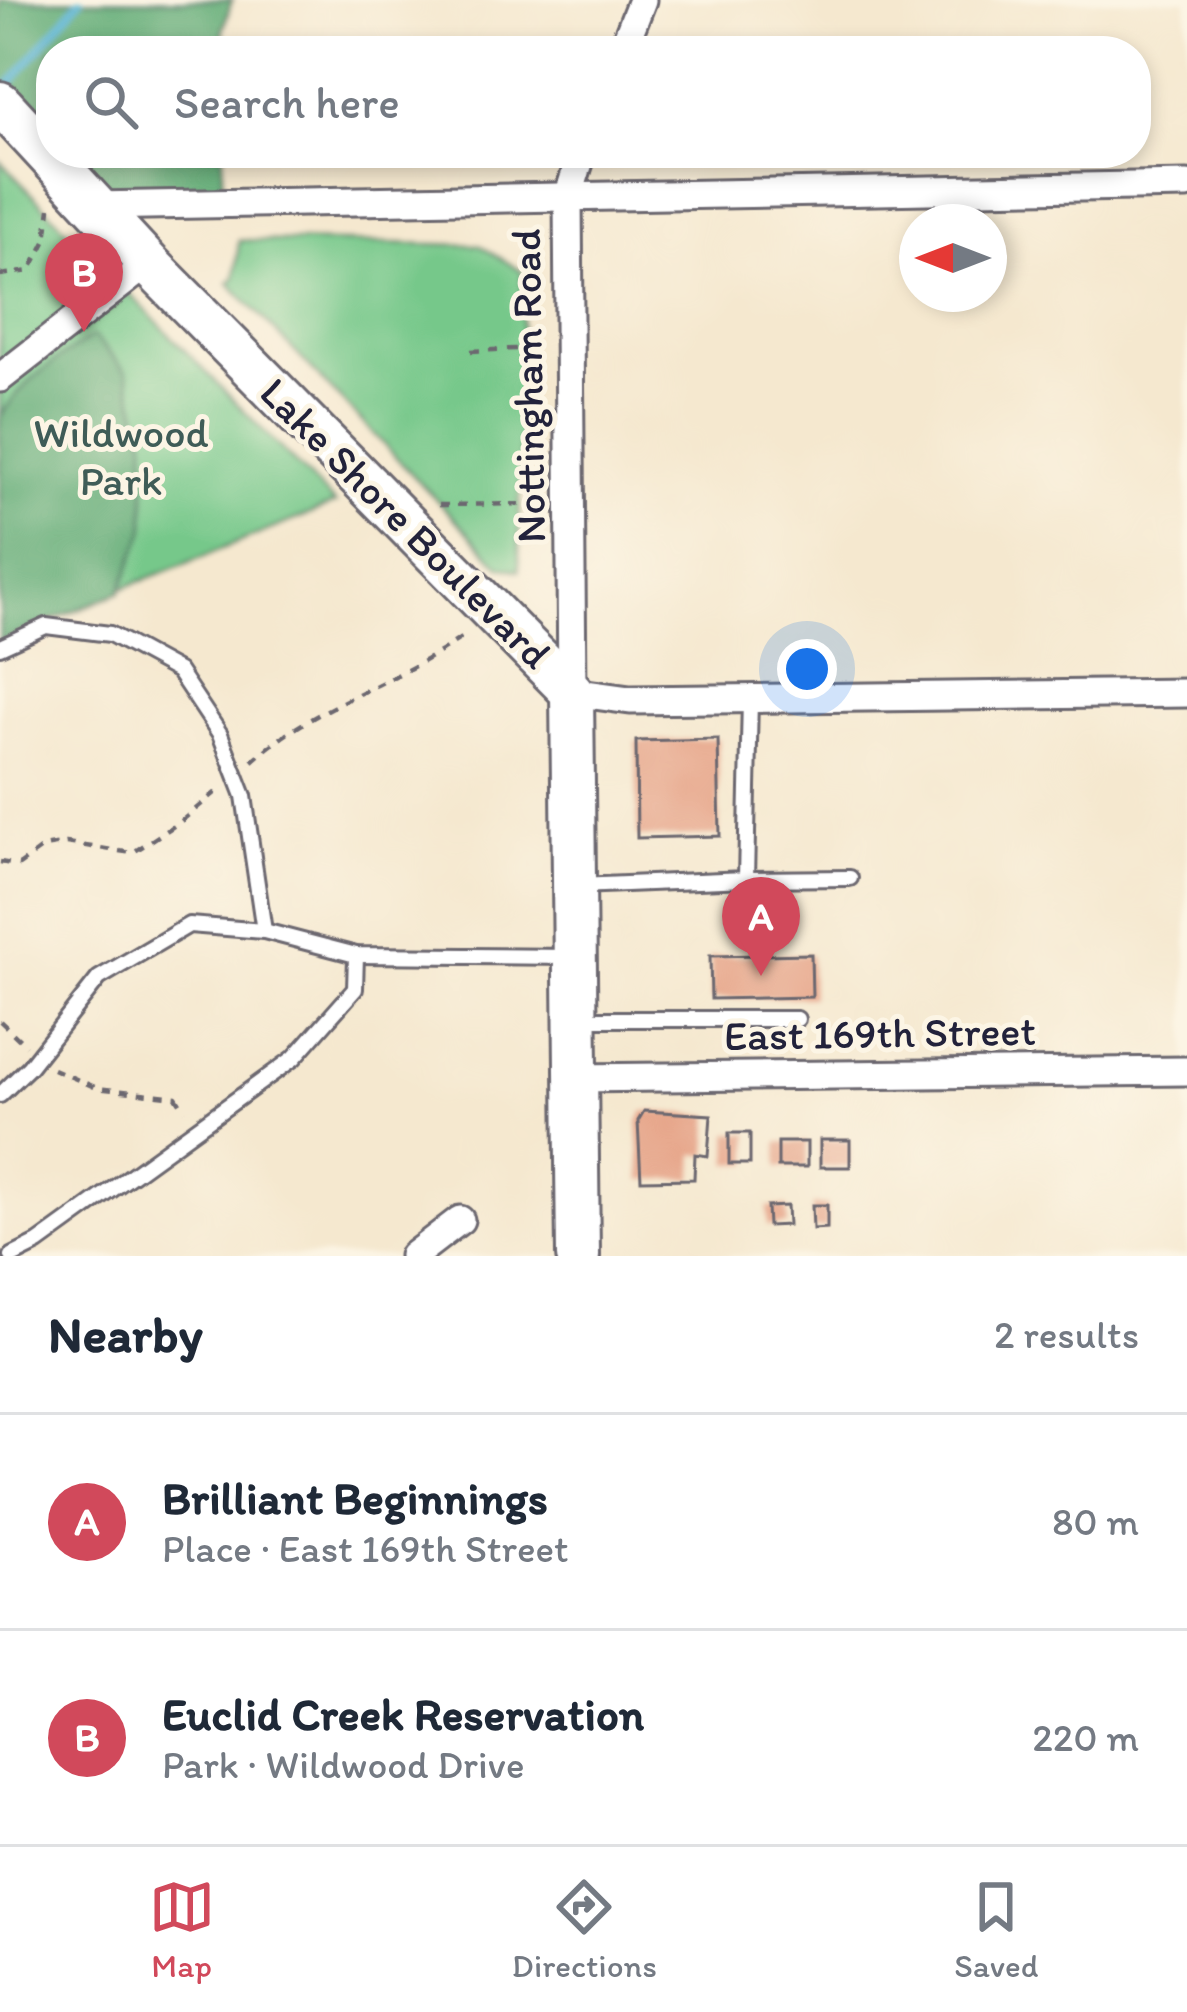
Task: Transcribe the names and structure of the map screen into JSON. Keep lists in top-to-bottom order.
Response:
{
  "streets": {
    "main road": ["Lake Shore Boulevard"],
    "street": ["Nottingham Road", "East 169th Street"]
  },
  "crossings": [
    ["Nottingham Road", "Lake Shore Boulevard"],
    ["Lake Shore Boulevard", "East 169th Street"]
  ],
  "parks": ["Wildwood Park"],
  "north": "left",
  "page": {
    "search": "Search here",
    "pins": ["B", "A"],
    "heading": ["Nearby", "2 results"],
    "list": [
      {
        "mark": "A",
        "name": "Brilliant Beginnings",
        "note": "Place · East 169th Street",
        "value": "80 m"
      },
      {
        "mark": "B",
        "name": "Euclid Creek Reservation",
        "note": "Park · Wildwood Drive",
        "value": "220 m"
      }
    ],
    "nav": ["Map", "Directions", "Saved"]
  }
}
